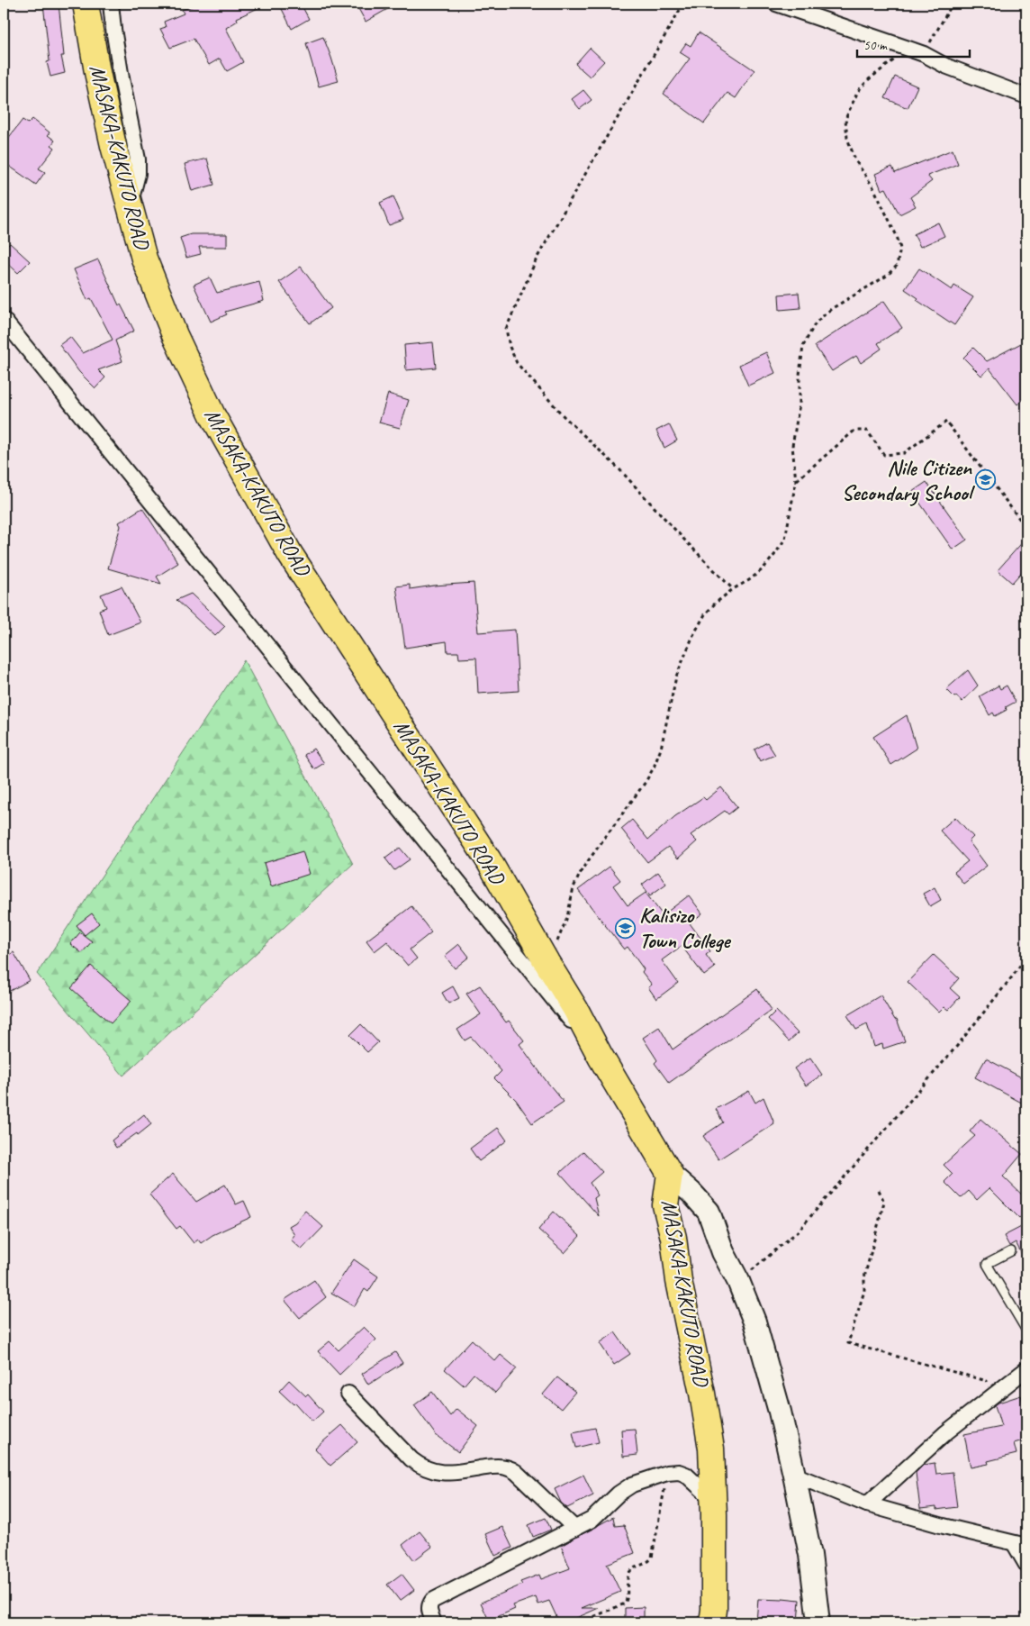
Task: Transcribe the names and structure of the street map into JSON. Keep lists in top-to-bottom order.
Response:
{
  "streets": {
    "highway": ["MASAKA-KAKUTO ROAD"]
  },
  "places": {
    "school or university": ["Nile Citizen Secondary School", "Kalisizo Town College"]
  },
  "scale_bar": "50 m"
}
